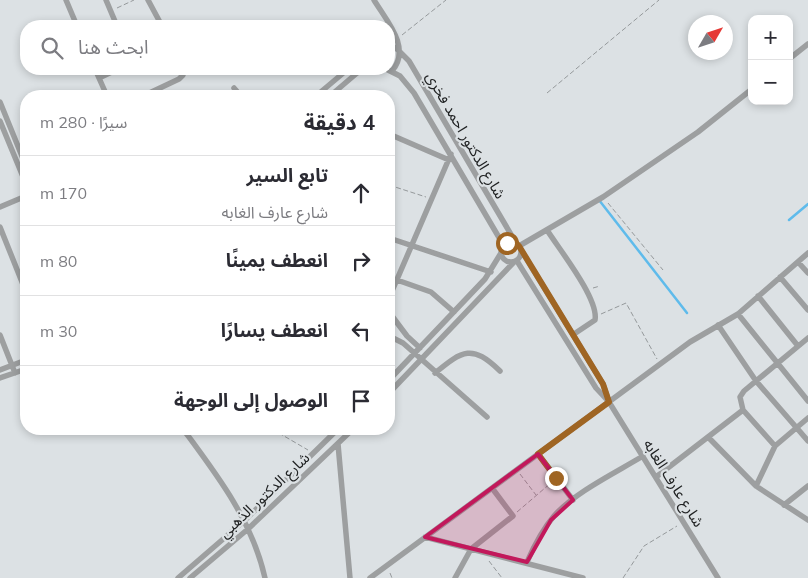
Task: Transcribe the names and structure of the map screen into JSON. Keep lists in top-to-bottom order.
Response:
{
  "streets": {
    "street": ["شارع الدكتور احمد فخري", "شارع عارف الغابه", "شارع الدكتور الذهبي"]
  },
  "crossings": [
    ["شارع الدكتور احمد فخري", "شارع عارف الغابه"]
  ],
  "north": "top right",
  "page": {
    "map_buttons": ["+", "−"],
    "search": "ابحث هنا",
    "heading": ["4 دقيقة", "سيرًا · 280 m"],
    "list": [
      ["تابع السير", "شارع عارف الغابه", "170 m"],
      ["انعطف يمينًا", "80 m"],
      ["انعطف يسارًا", "30 m"],
      "الوصول إلى الوجهة"
    ]
  }
}
